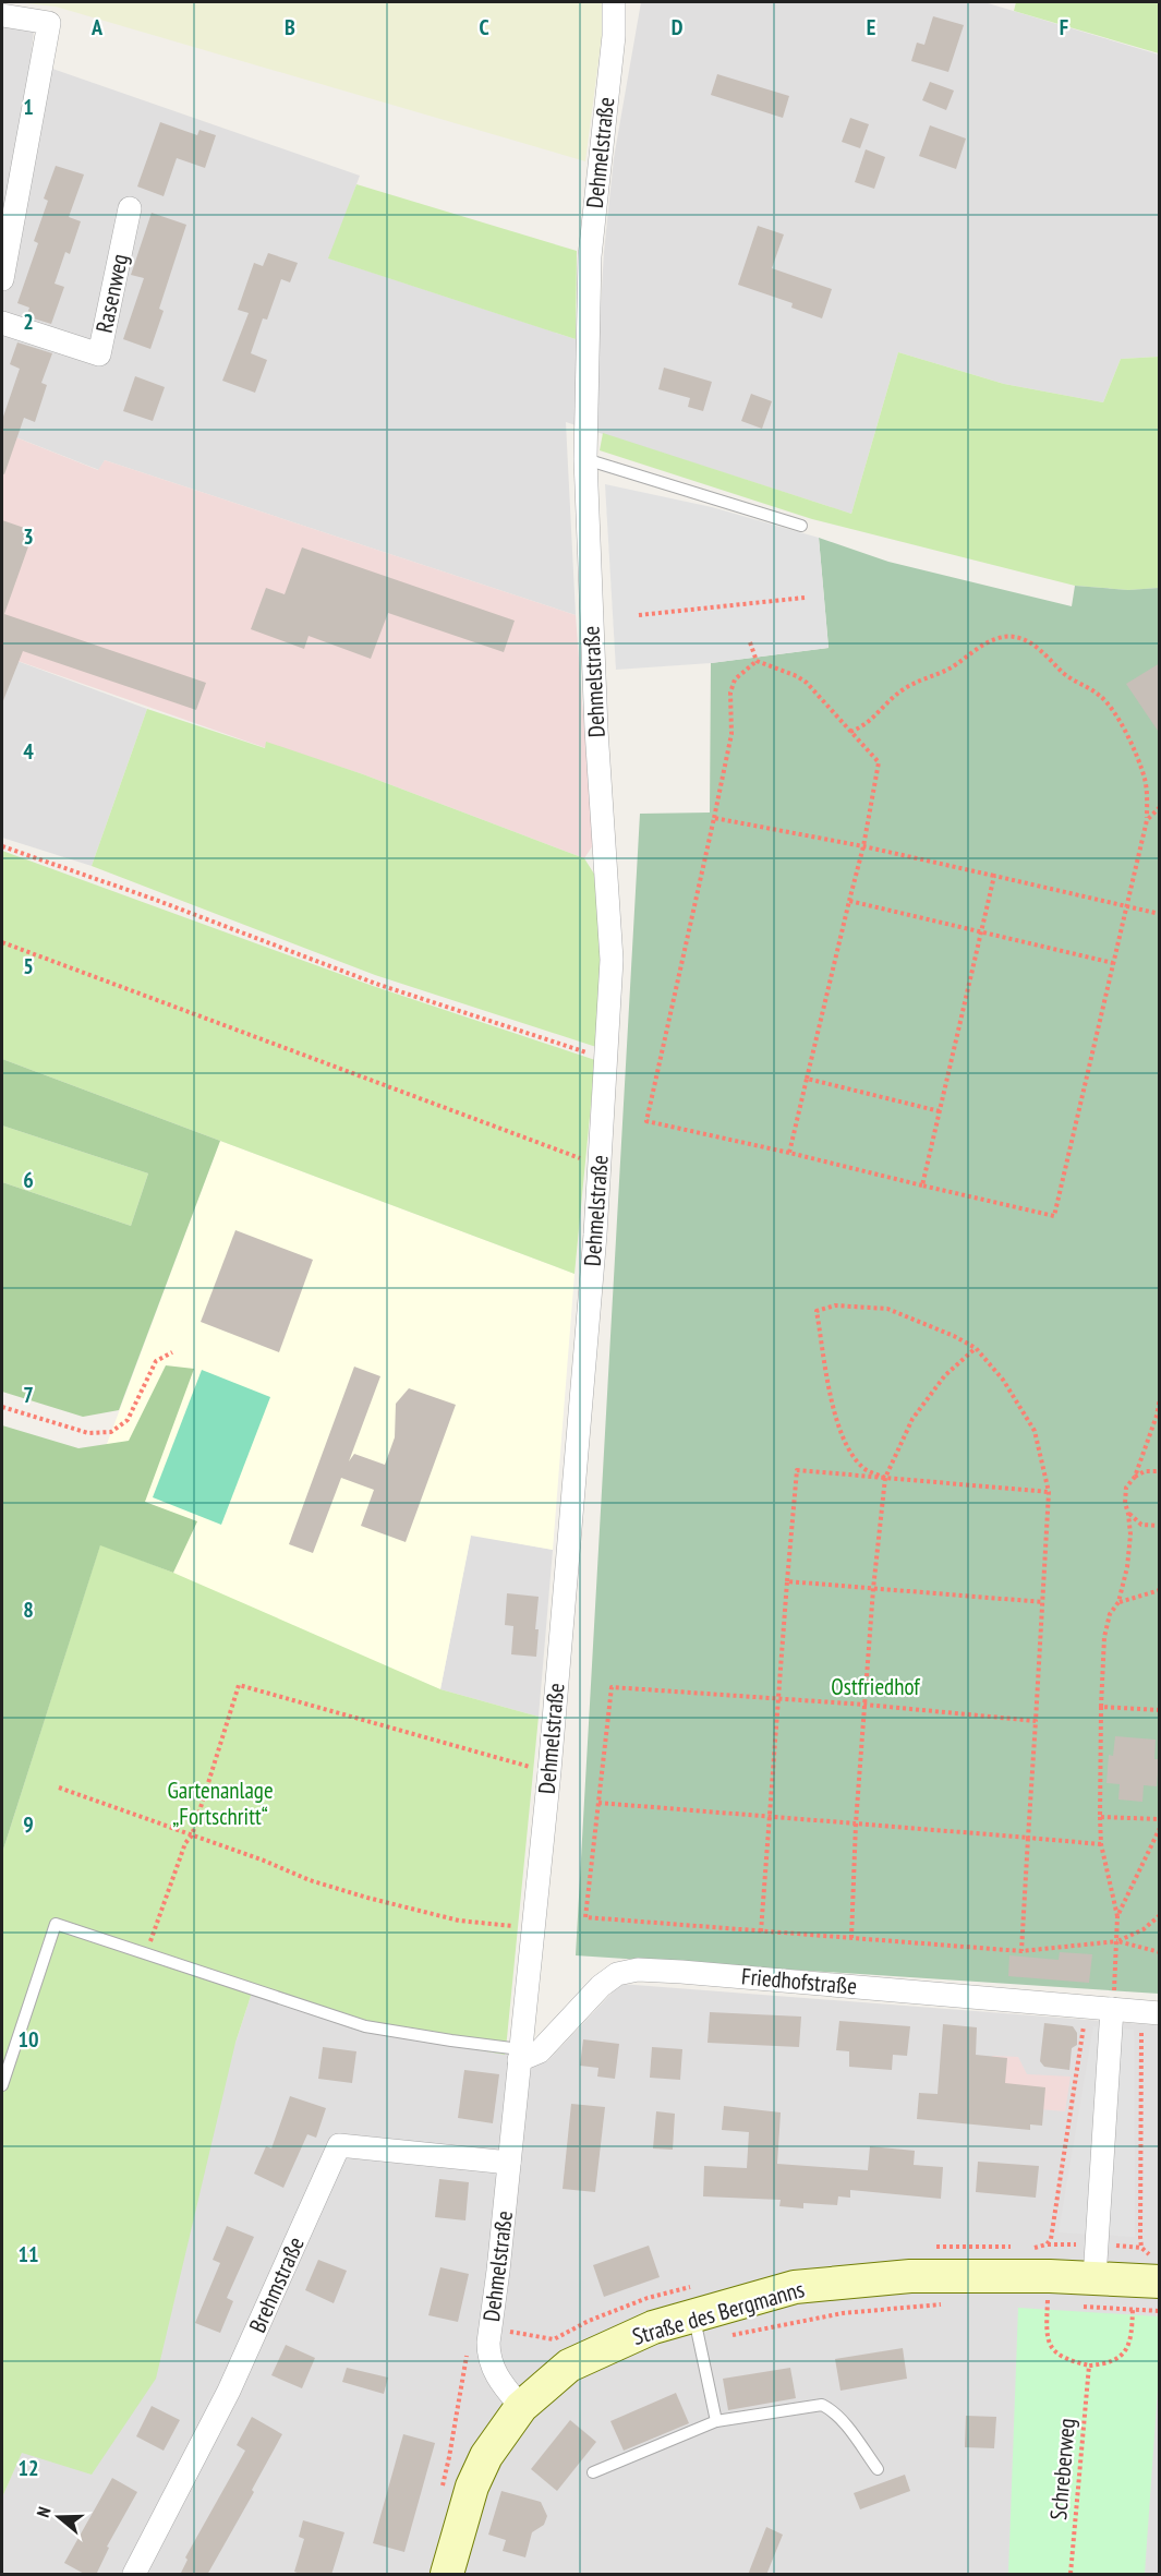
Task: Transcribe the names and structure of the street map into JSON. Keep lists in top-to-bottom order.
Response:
{
  "streets": {
    "main road": ["Straße des Bergmanns"],
    "street": [
      "Dehmelstraße",
      "Rasenweg",
      "Friedhofstraße",
      "Brehmstraße"
    ],
    "path": ["Schreberweg"]
  },
  "crossings": [
    ["Dehmelstraße", "Friedhofstraße"],
    ["Dehmelstraße", "Brehmstraße"],
    ["Dehmelstraße", "Straße des Bergmanns"]
  ],
  "parks": ["Ostfriedhof", "Gartenanlage „Fortschritt“"],
  "north": "left",
  "grid": {
    "columns": [
      "A",
      "B",
      "C",
      "D",
      "E",
      "F"
    ],
    "rows": [
      "1",
      "2",
      "3",
      "4",
      "5",
      "6",
      "7",
      "8",
      "9",
      "10",
      "11",
      "12"
    ]
  }
}
